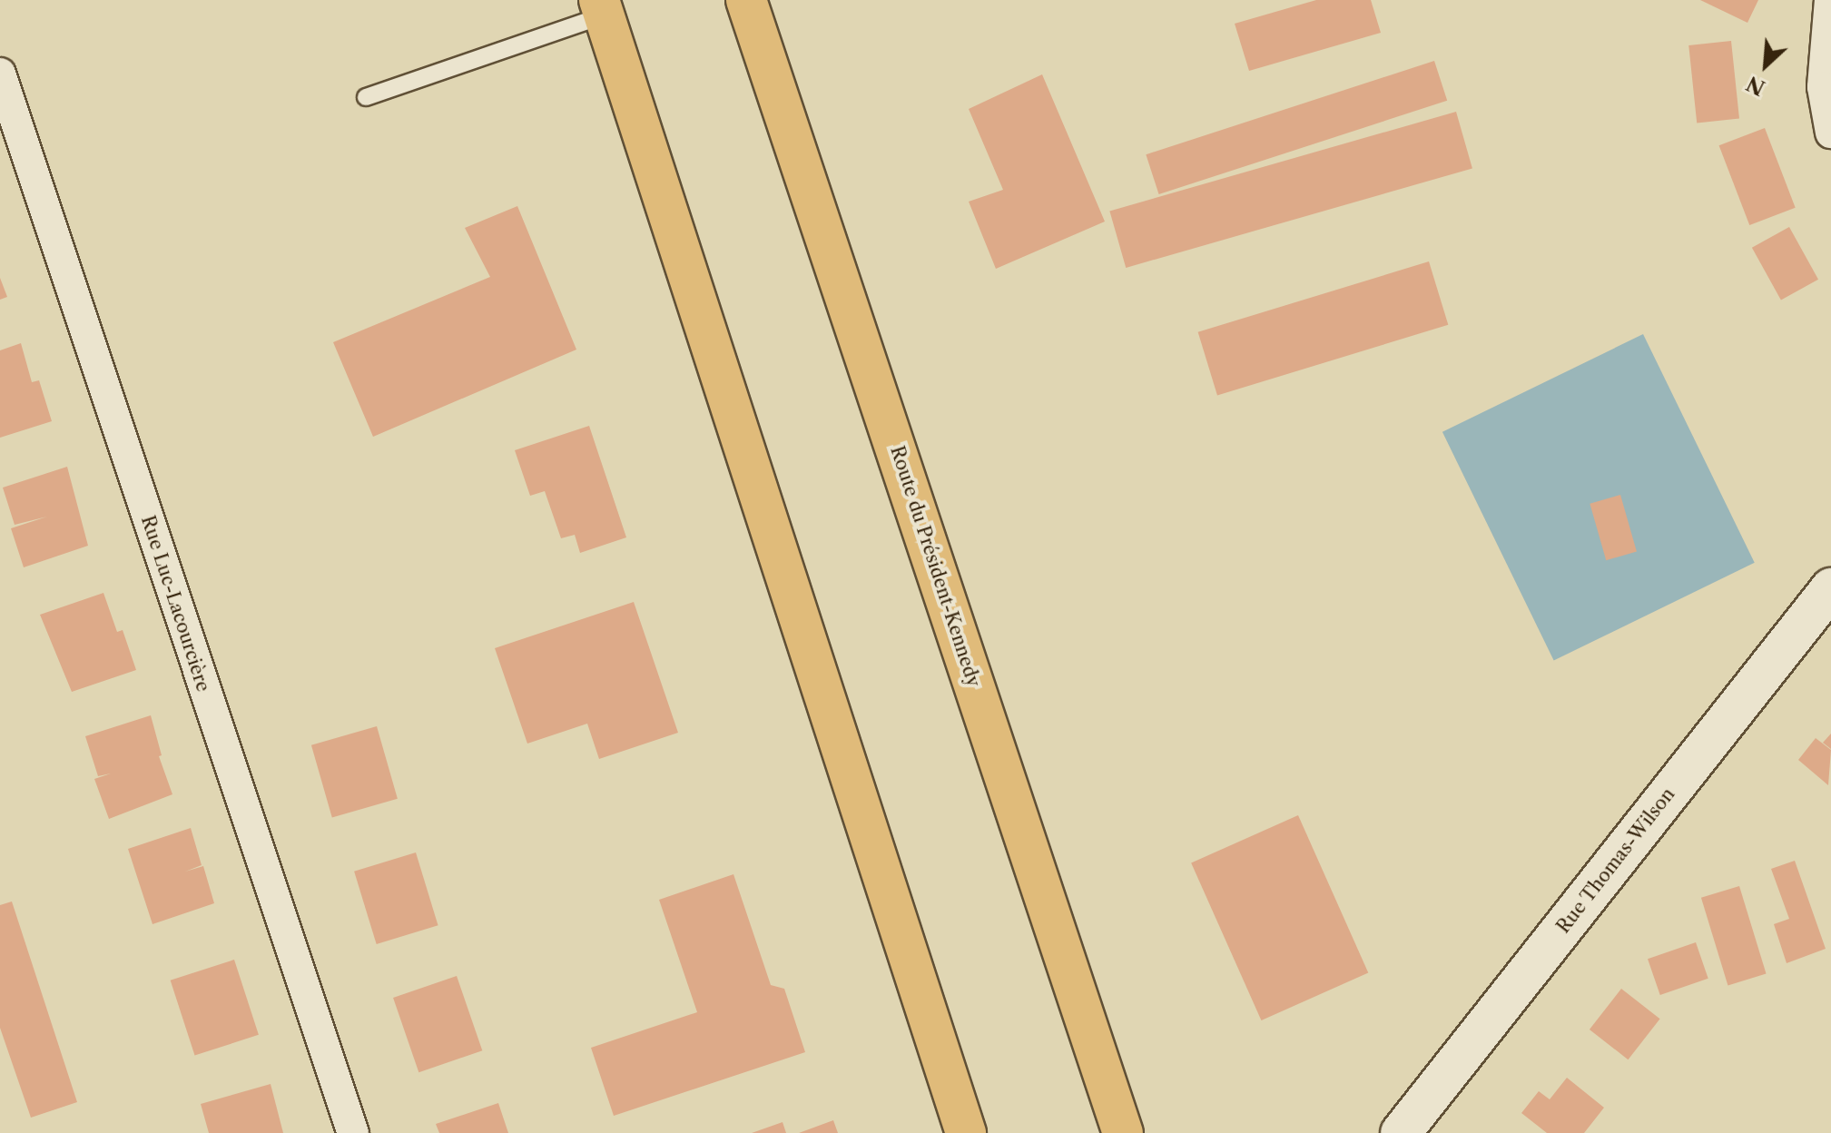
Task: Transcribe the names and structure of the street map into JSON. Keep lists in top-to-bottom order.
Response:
{
  "streets": {
    "main road": ["Route du Président-Kennedy"],
    "street": ["Rue Luc-Lacourcière", "Rue Thomas-Wilson"]
  },
  "north": "bottom left"
}
